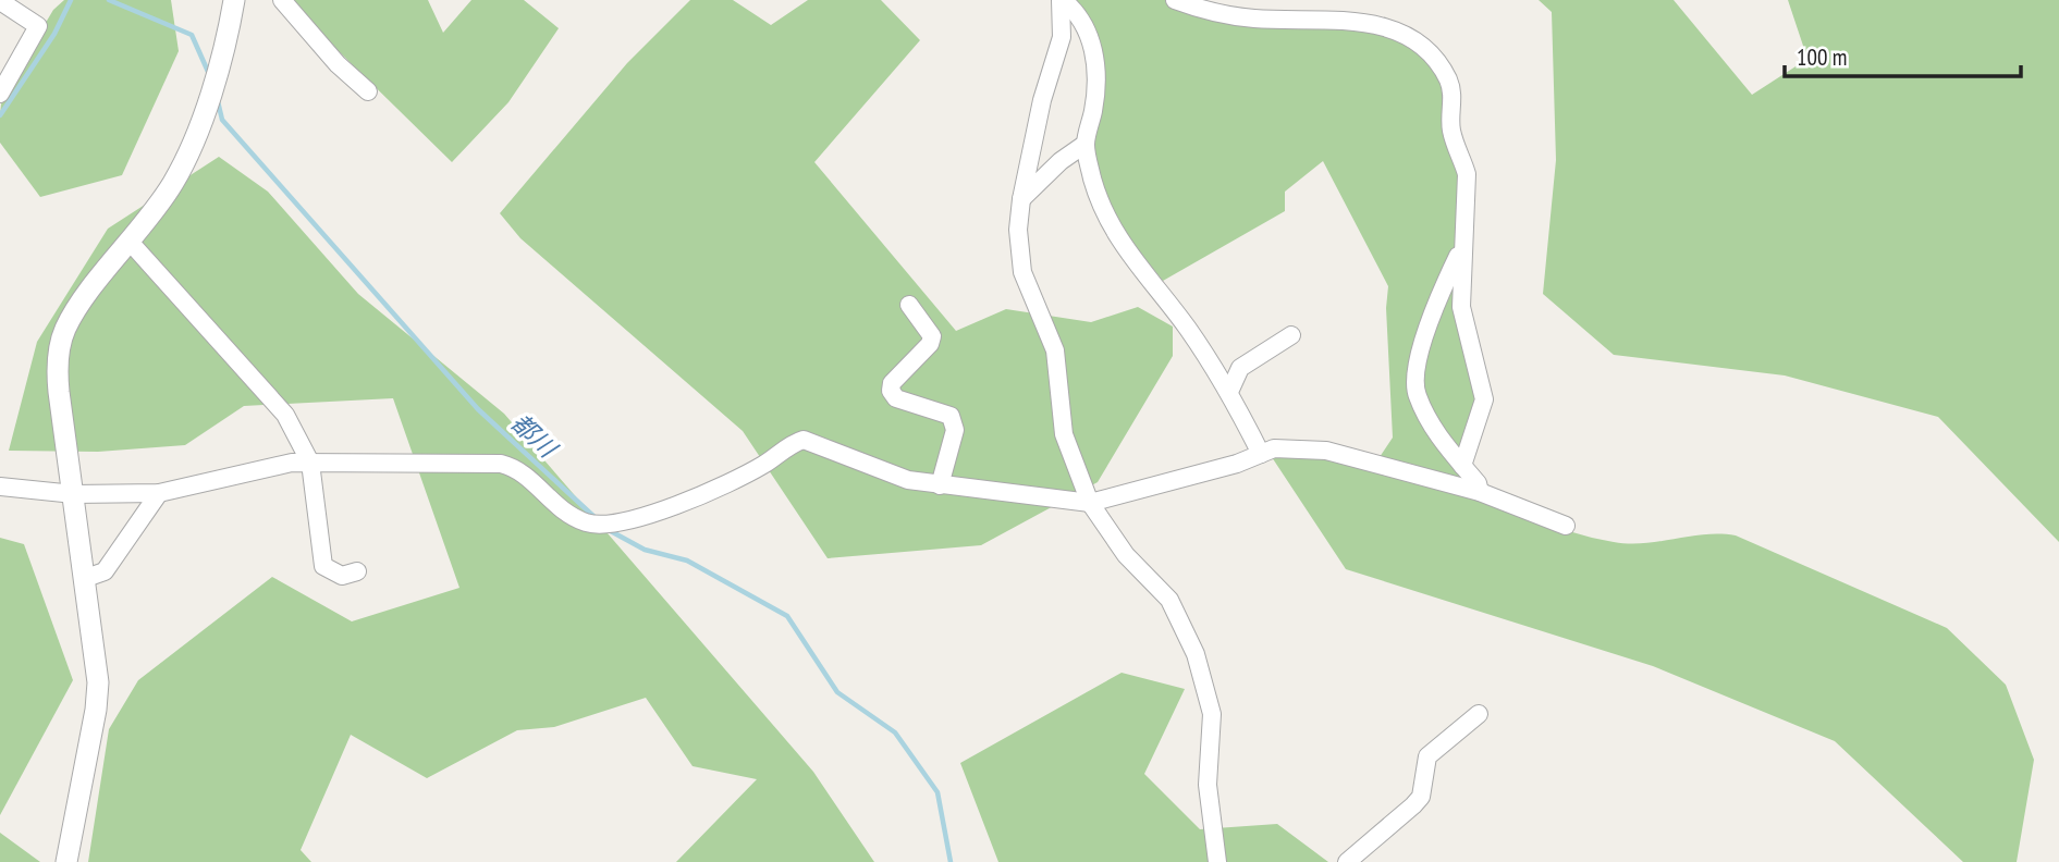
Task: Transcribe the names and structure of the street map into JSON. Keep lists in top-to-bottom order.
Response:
{
  "water": ["都川"],
  "scale_bar": "100 m"
}
